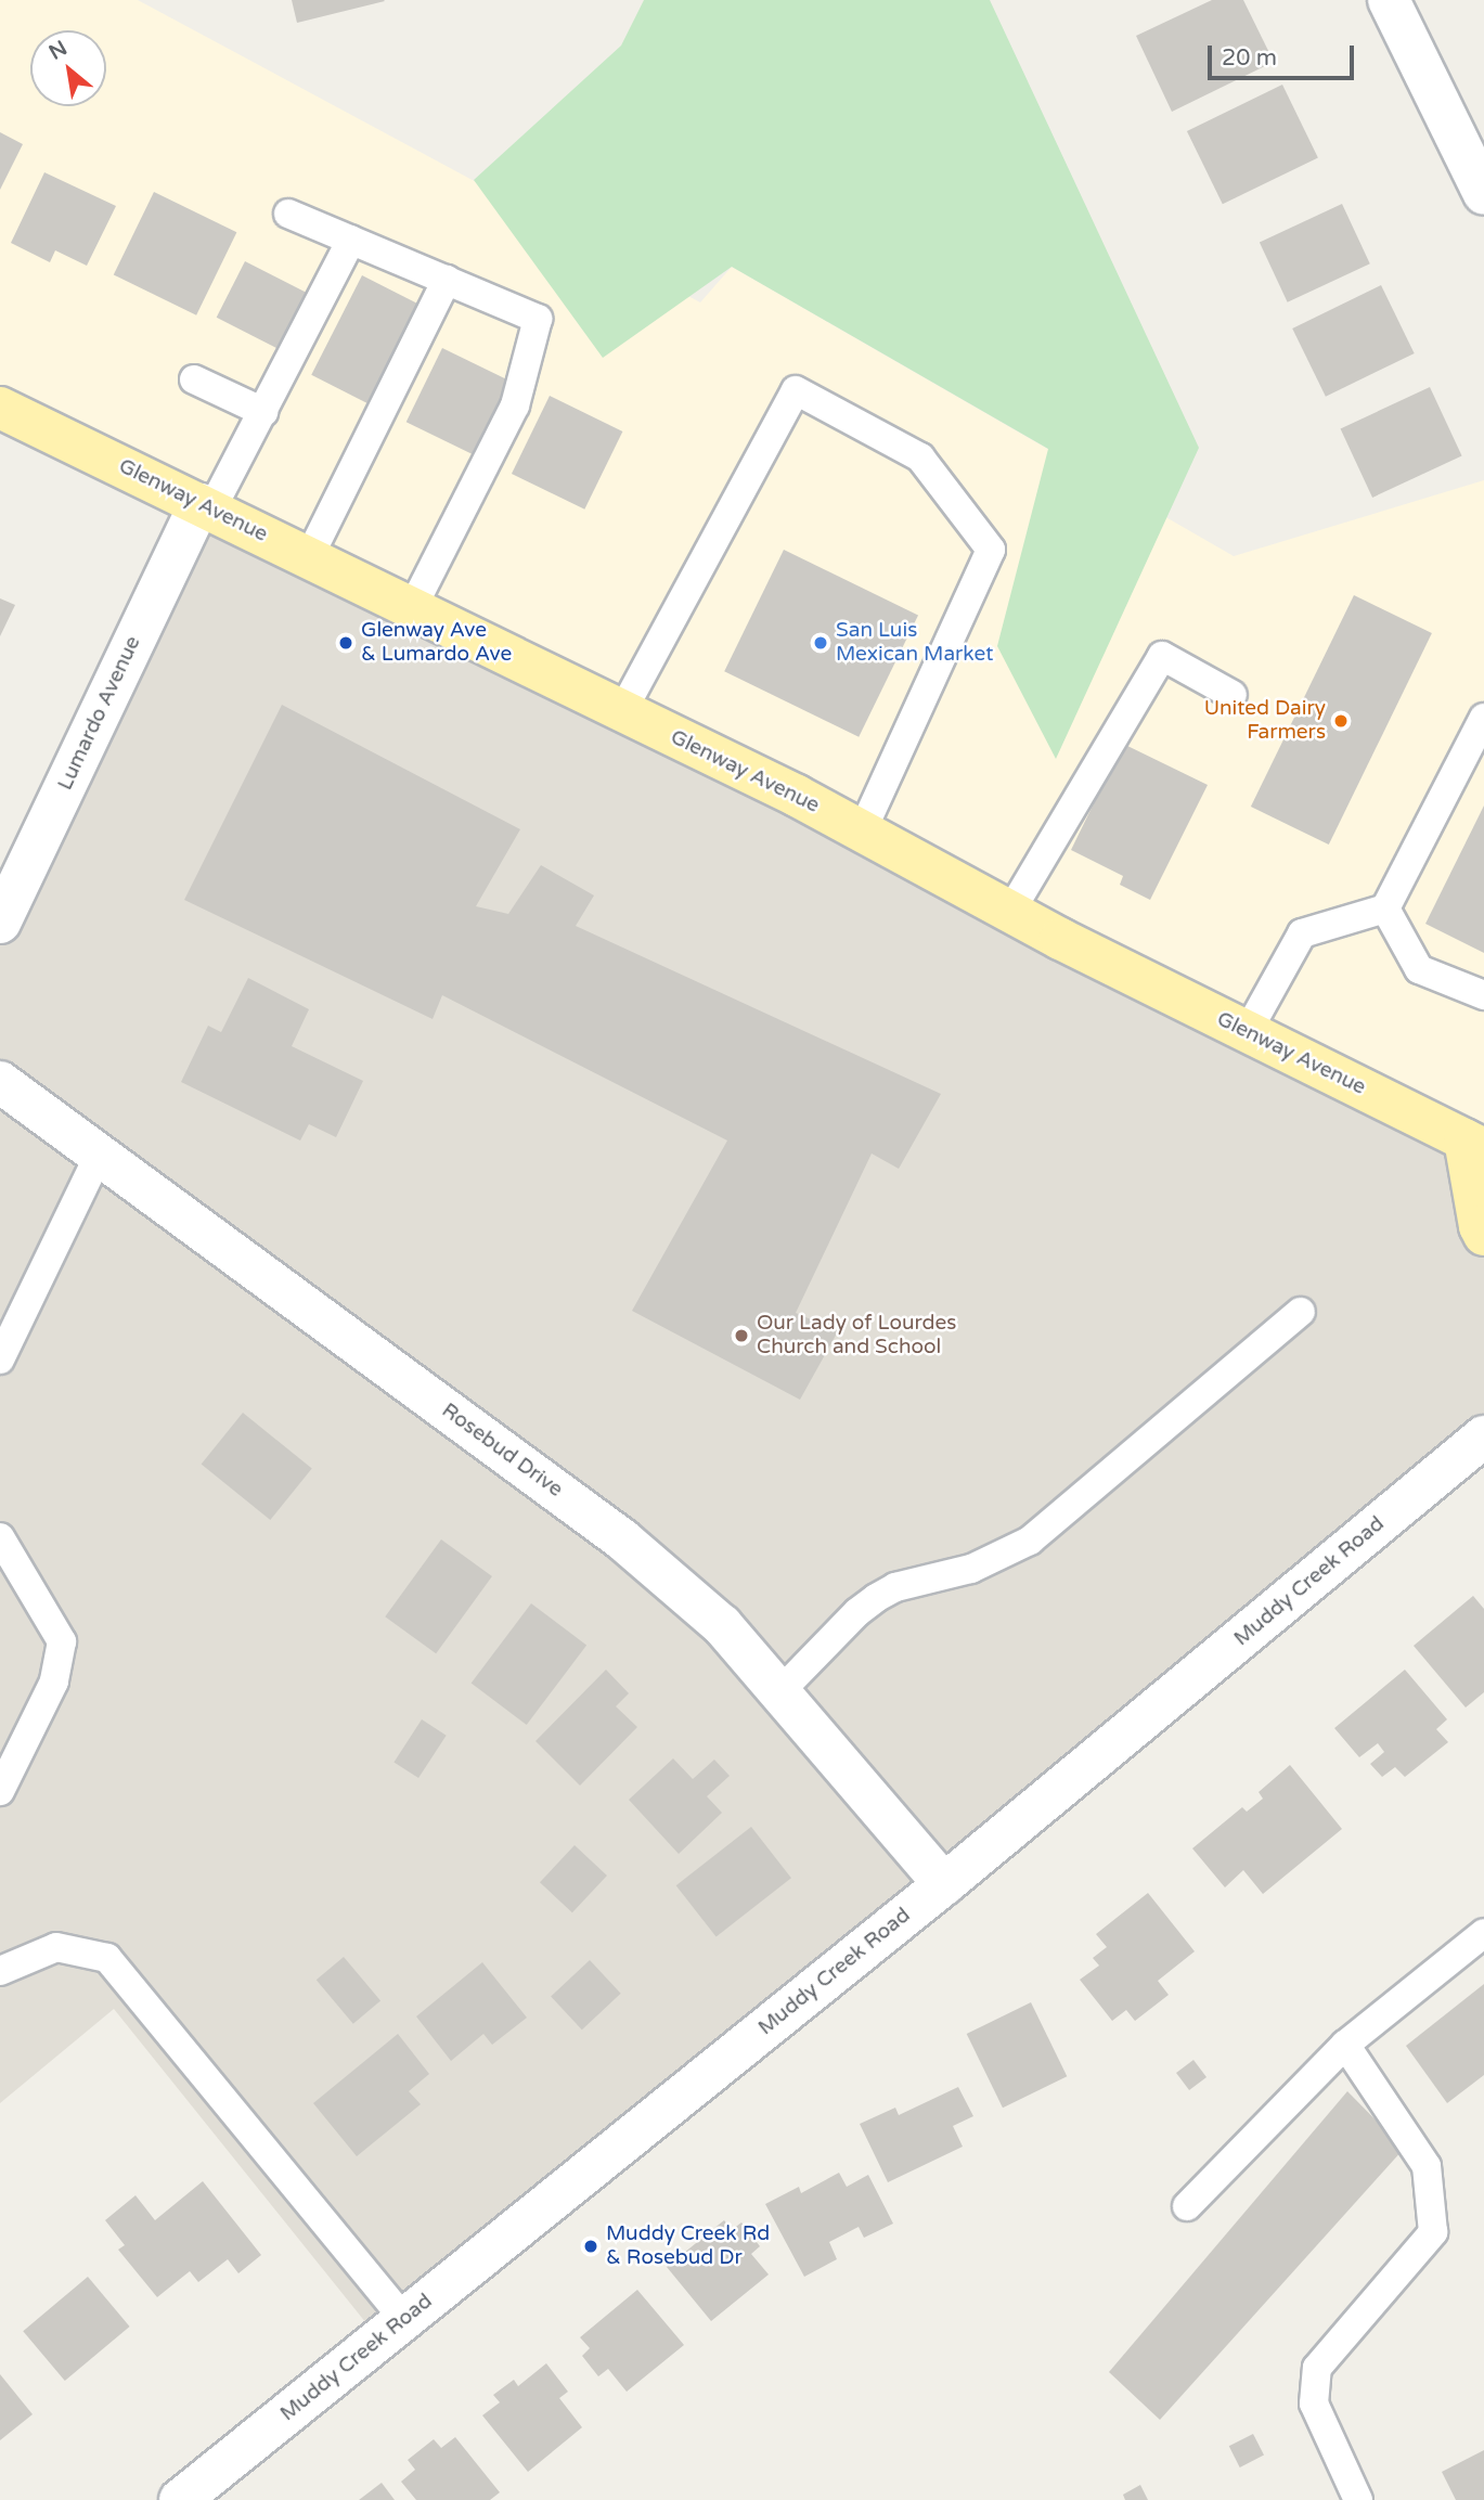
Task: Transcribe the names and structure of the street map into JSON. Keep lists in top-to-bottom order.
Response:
{
  "streets": {
    "main road": ["Glenway Avenue"],
    "street": ["Lumardo Avenue", "Rosebud Drive", "Muddy Creek Road"]
  },
  "crossings": [
    ["Glenway Avenue", "Lumardo Avenue"],
    ["Rosebud Drive", "Muddy Creek Road"]
  ],
  "places": [
    "Glenway Ave & Lumardo Ave",
    "San Luis Mexican Market",
    "United Dairy Farmers",
    "Our Lady of Lourdes Church and School",
    "Muddy Creek Rd & Rosebud Dr"
  ],
  "scale_bar": "20 m",
  "north": "top left"
}
